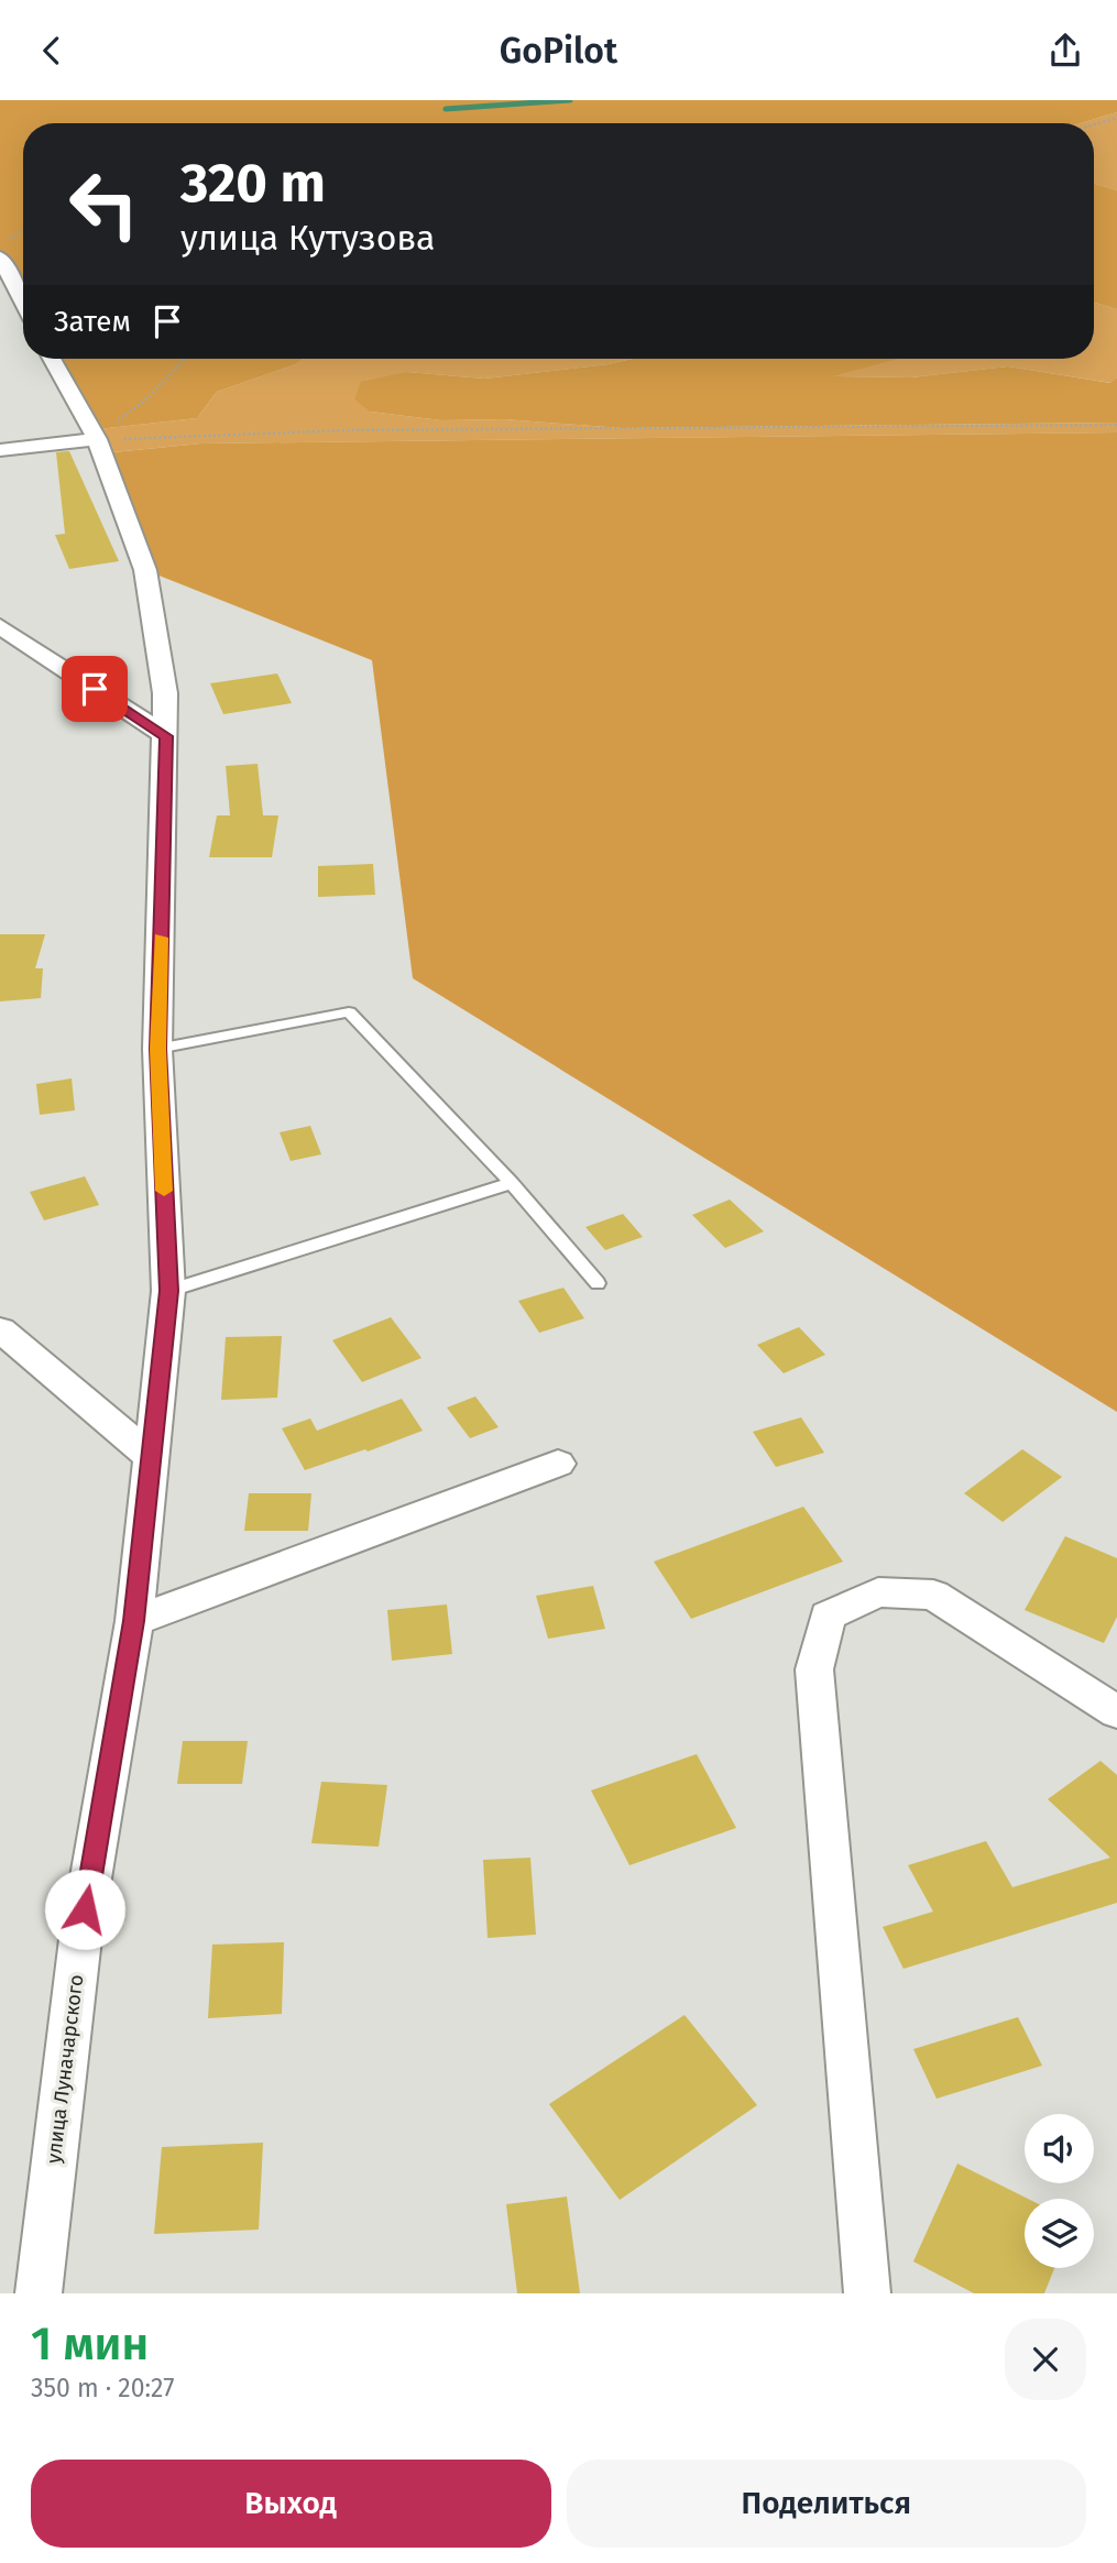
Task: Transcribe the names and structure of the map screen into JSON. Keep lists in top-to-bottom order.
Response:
{
  "streets": {
    "street": ["улица Луначарского"]
  },
  "page": {
    "header": "GoPilot",
    "turn": ["320 m", "улица Кутузова"],
    "then": "Затем",
    "heading": ["1 мин", "350 m · 20:27"],
    "buttons": ["Выход", "Поделиться"]
  }
}
